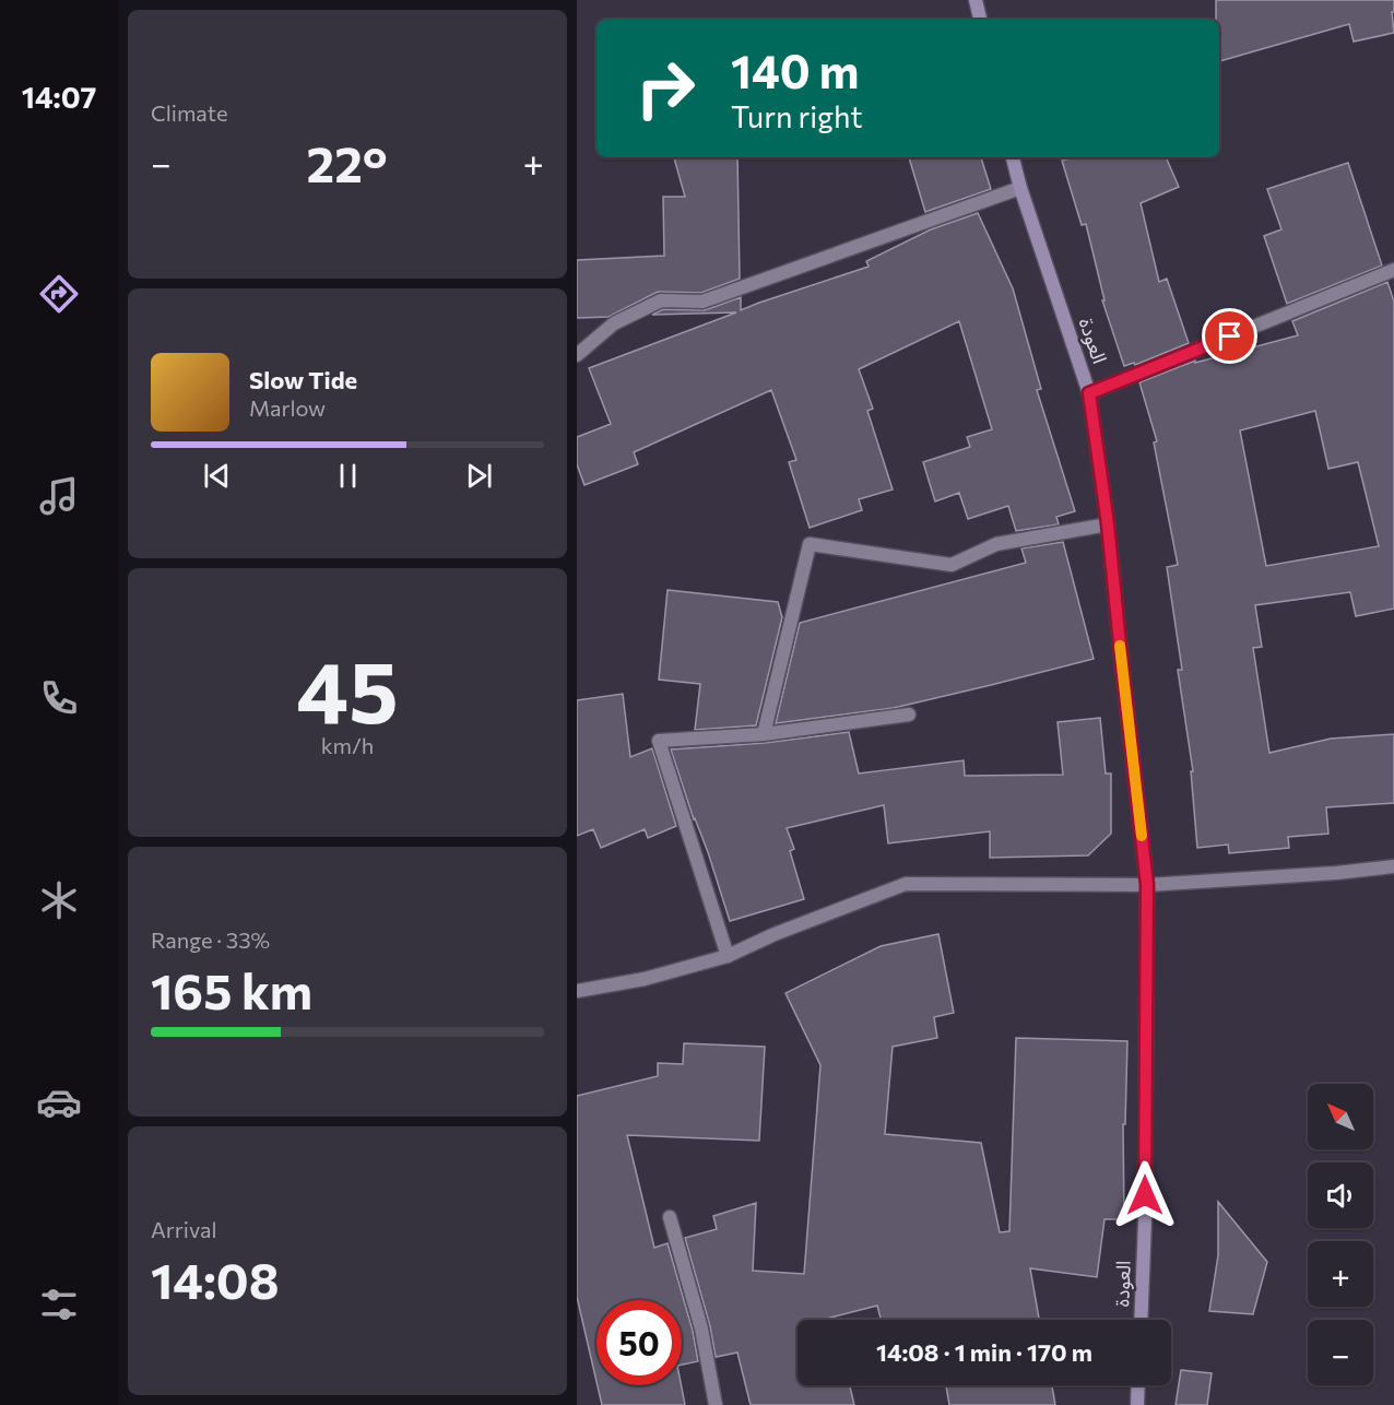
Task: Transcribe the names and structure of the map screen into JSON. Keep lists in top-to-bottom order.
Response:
{
  "streets": {
    "main road": ["العودة"]
  },
  "north": "top left",
  "page": {
    "tabs": "14:07",
    "tile": [
      "Climate",
      ["45", "km/h"],
      ["Range · 33%", "165 km"],
      ["Arrival", "14:08"]
    ],
    "turn": ["140 m", "Turn right"],
    "heat": ["−", "22°", "+"],
    "song": ["Slow Tide", "Marlow"],
    "map_buttons": ["+", "−"],
    "limit": "50",
    "trip": "14:08 · 1 min · 170 m"
  }
}
